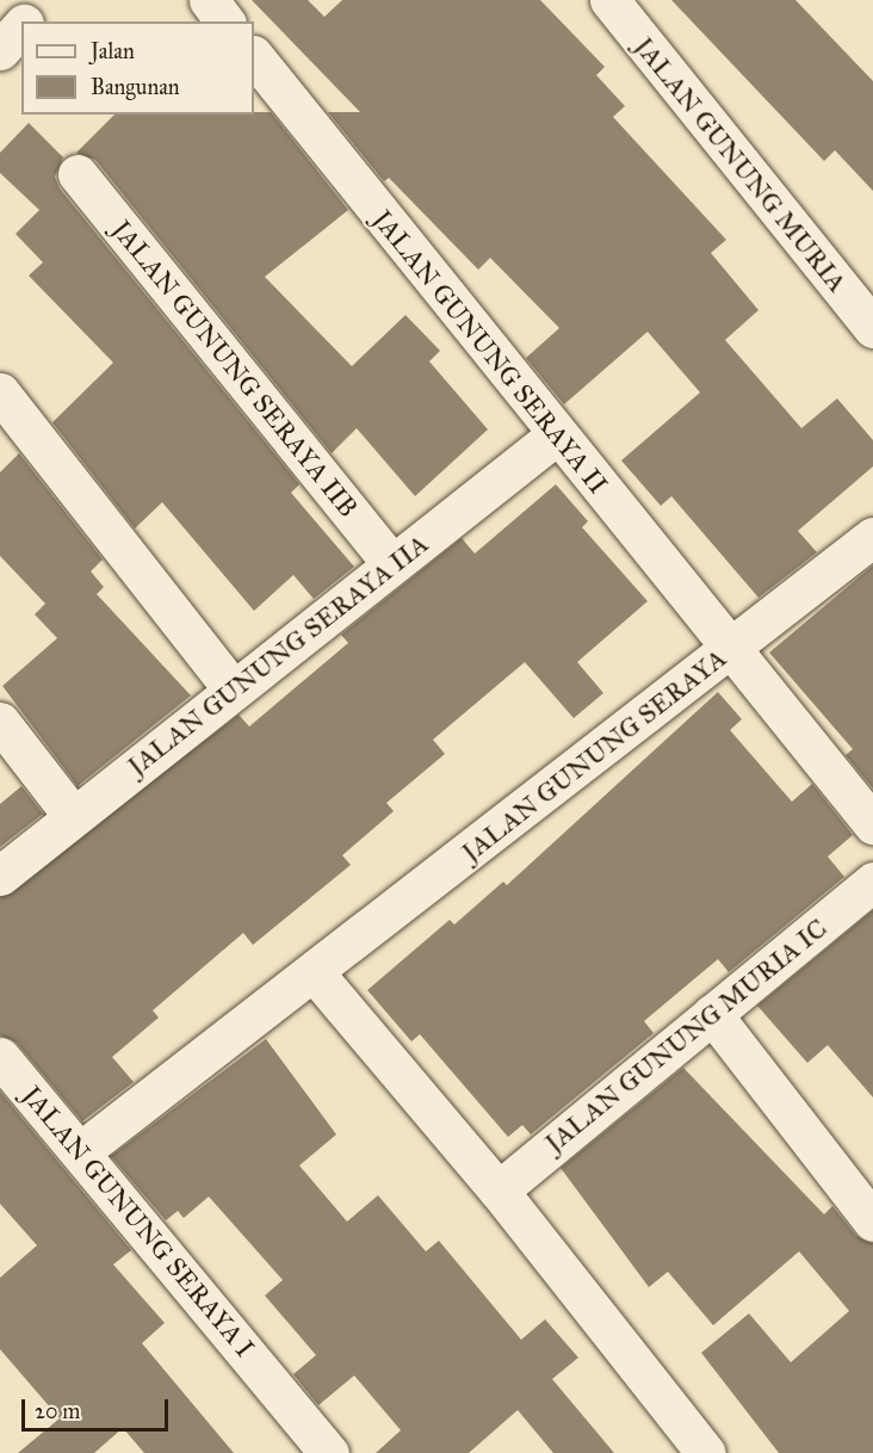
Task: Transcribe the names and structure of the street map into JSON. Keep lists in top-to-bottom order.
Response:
{
  "streets": {
    "street": [
      "JALAN GUNUNG MURIA",
      "JALAN GUNUNG SERAYA II",
      "JALAN GUNUNG SERAYA IIB",
      "JALAN GUNUNG SERAYA IIA",
      "JALAN GUNUNG SERAYA",
      "JALAN GUNUNG MURIA IC",
      "JALAN GUNUNG SERAYA I"
    ]
  },
  "crossings": [
    ["JALAN GUNUNG SERAYA II", "JALAN GUNUNG SERAYA IIA"],
    ["JALAN GUNUNG SERAYA II", "JALAN GUNUNG SERAYA"],
    ["JALAN GUNUNG SERAYA IIB", "JALAN GUNUNG SERAYA IIA"],
    ["JALAN GUNUNG SERAYA", "JALAN GUNUNG SERAYA I"]
  ],
  "legend": ["Jalan", "Bangunan"],
  "scale_bar": "20 m"
}
